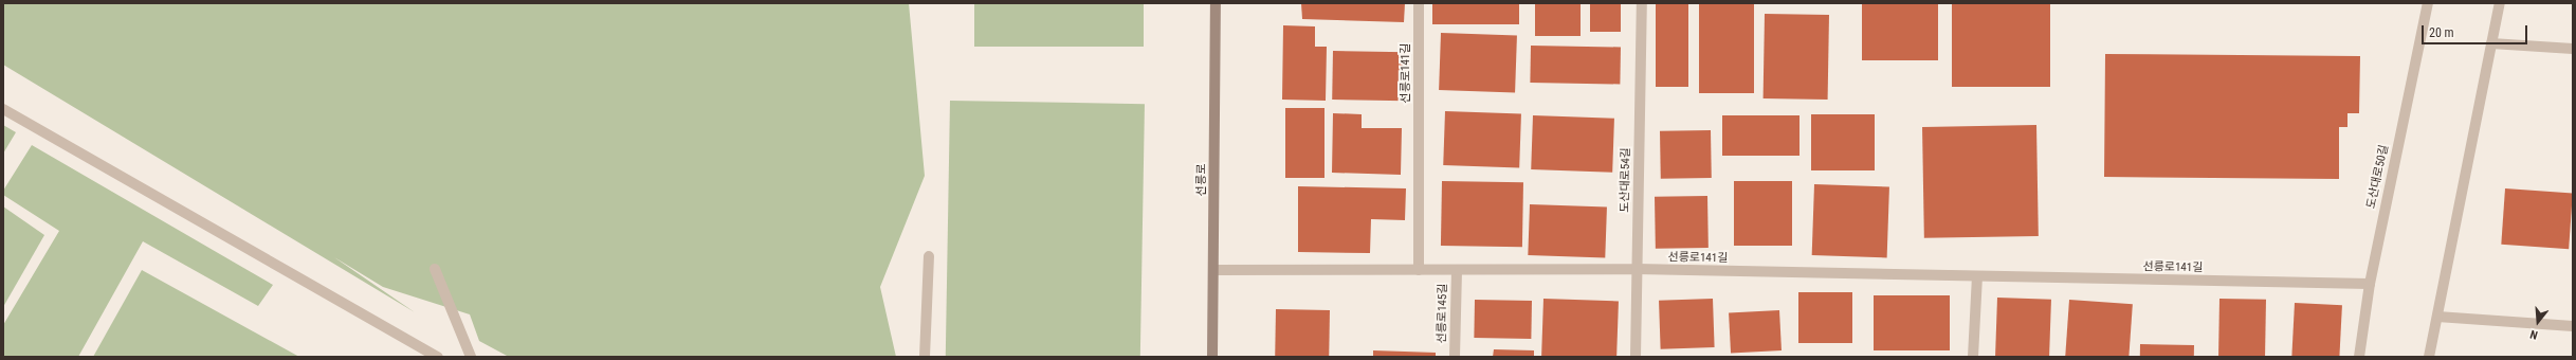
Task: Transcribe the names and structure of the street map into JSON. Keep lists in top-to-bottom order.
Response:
{
  "streets": {
    "main road": ["선릉로"],
    "street": [
      "선릉로141길",
      "도산대로50길",
      "도산대로54길",
      "선릉로145길"
    ]
  },
  "crossings": [
    ["선릉로141길", "도산대로50길"],
    ["선릉로141길", "선릉로"],
    ["선릉로141길", "도산대로54길"],
    ["선릉로141길", "선릉로145길"]
  ],
  "scale_bar": "20 m",
  "north": "bottom"
}
